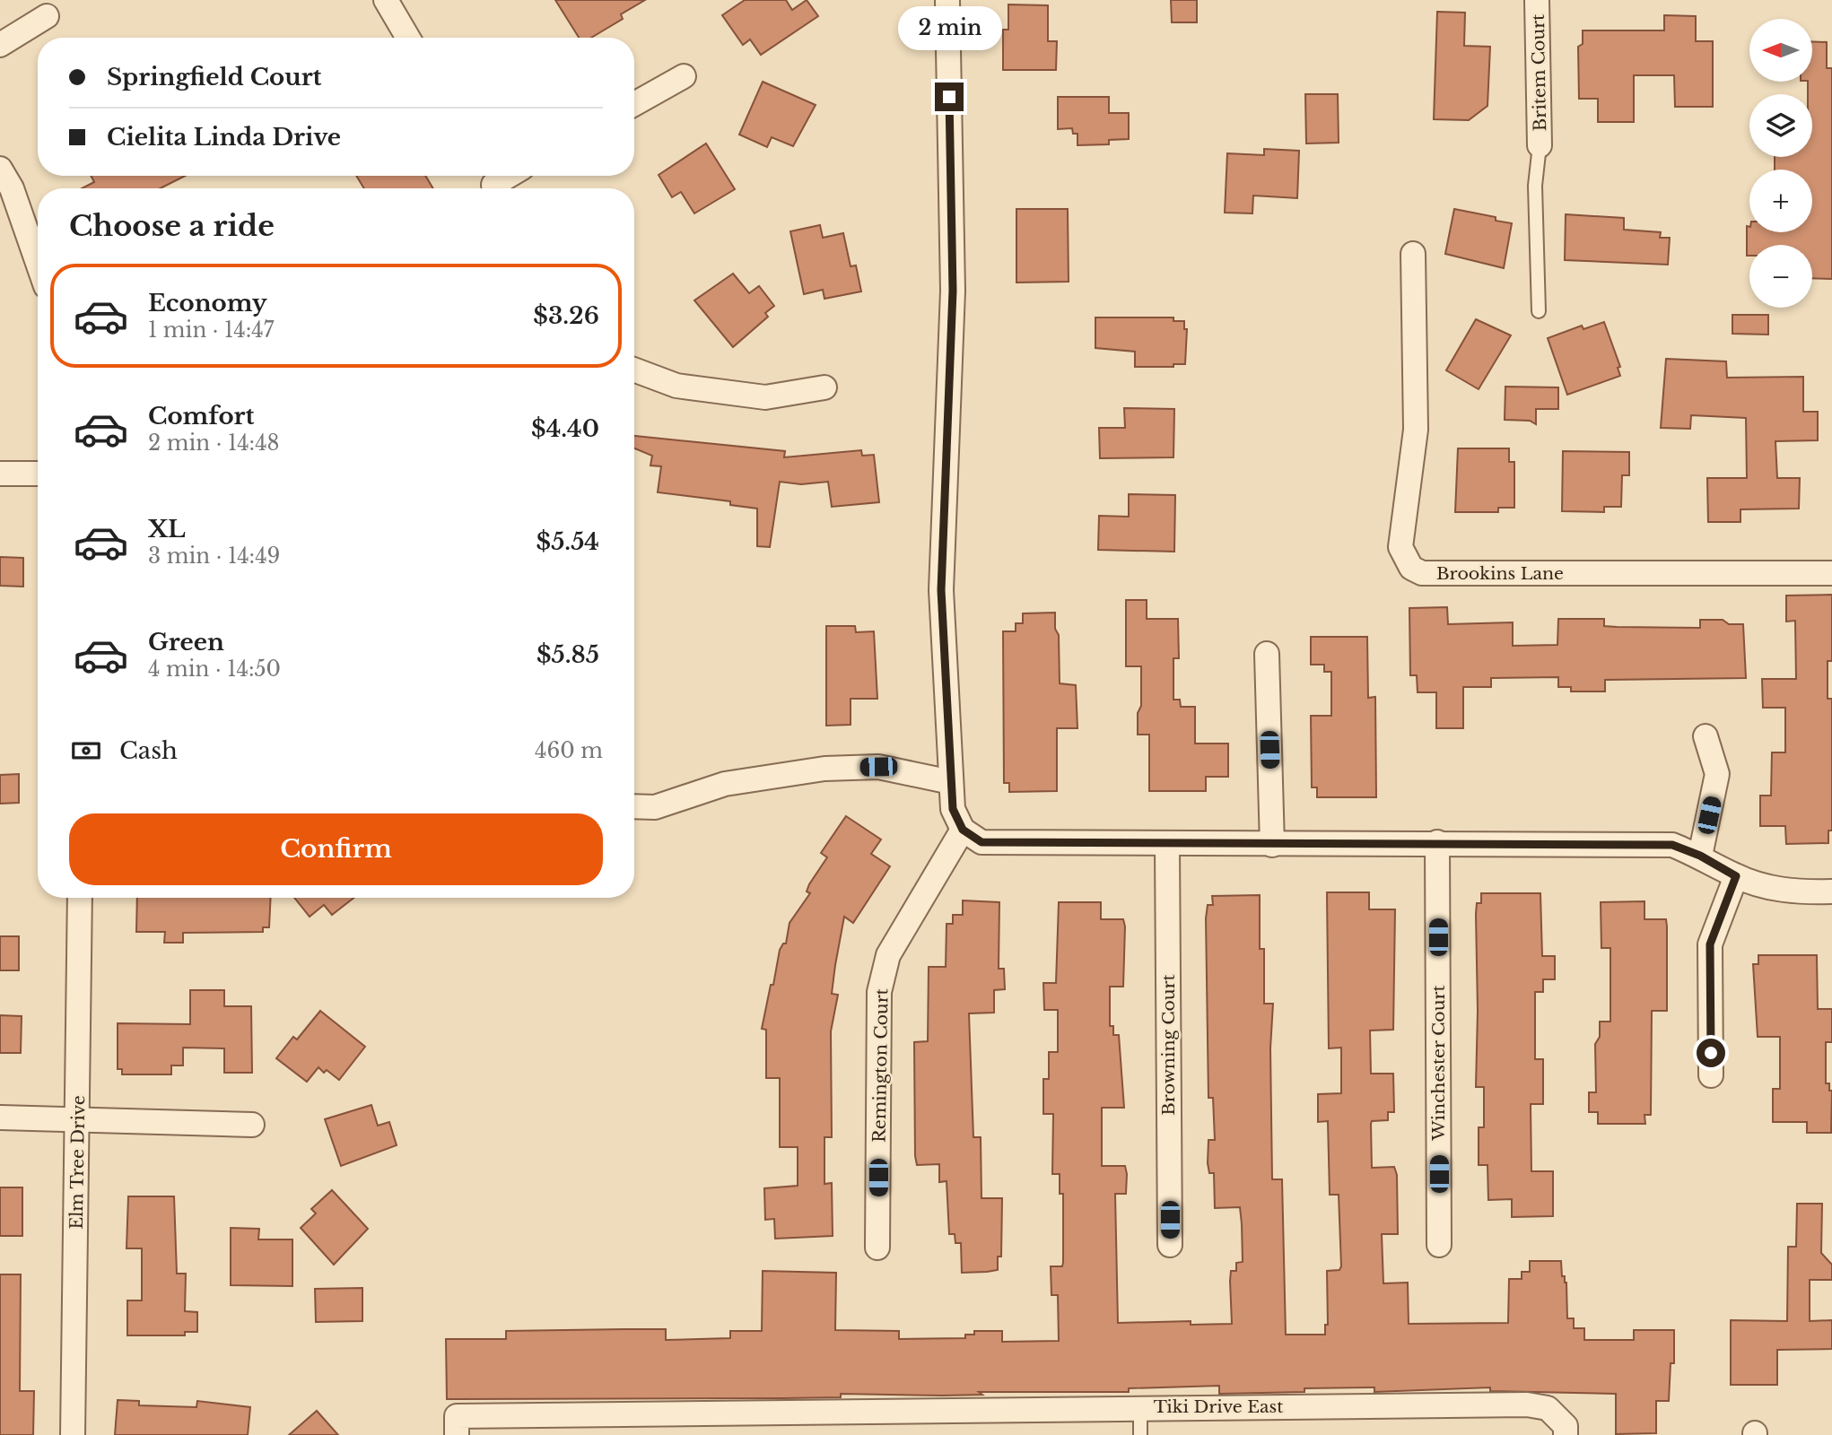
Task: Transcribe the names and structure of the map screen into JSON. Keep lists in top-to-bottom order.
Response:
{
  "streets": {
    "street": [
      "Britem Court",
      "Brookins Lane",
      "Browning Court",
      "Winchester Court",
      "Remington Court",
      "Elm Tree Drive",
      "Tiki Drive East"
    ]
  },
  "north": "left",
  "page": {
    "bubble": "2 min",
    "map_buttons": ["+", "−"],
    "banner": ["Springfield Court", "Cielita Linda Drive"],
    "heading": "Choose a ride",
    "list": [
      {
        "name": "Economy",
        "note": "1 min · 14:47",
        "value": "$3.26"
      },
      {
        "name": "Comfort",
        "note": "2 min · 14:48",
        "value": "$4.40"
      },
      {
        "name": "XL",
        "note": "3 min · 14:49",
        "value": "$5.54"
      },
      {
        "name": "Green",
        "note": "4 min · 14:50",
        "value": "$5.85"
      }
    ],
    "pay": ["Cash", "460 m"],
    "buttons": "Confirm"
  }
}
